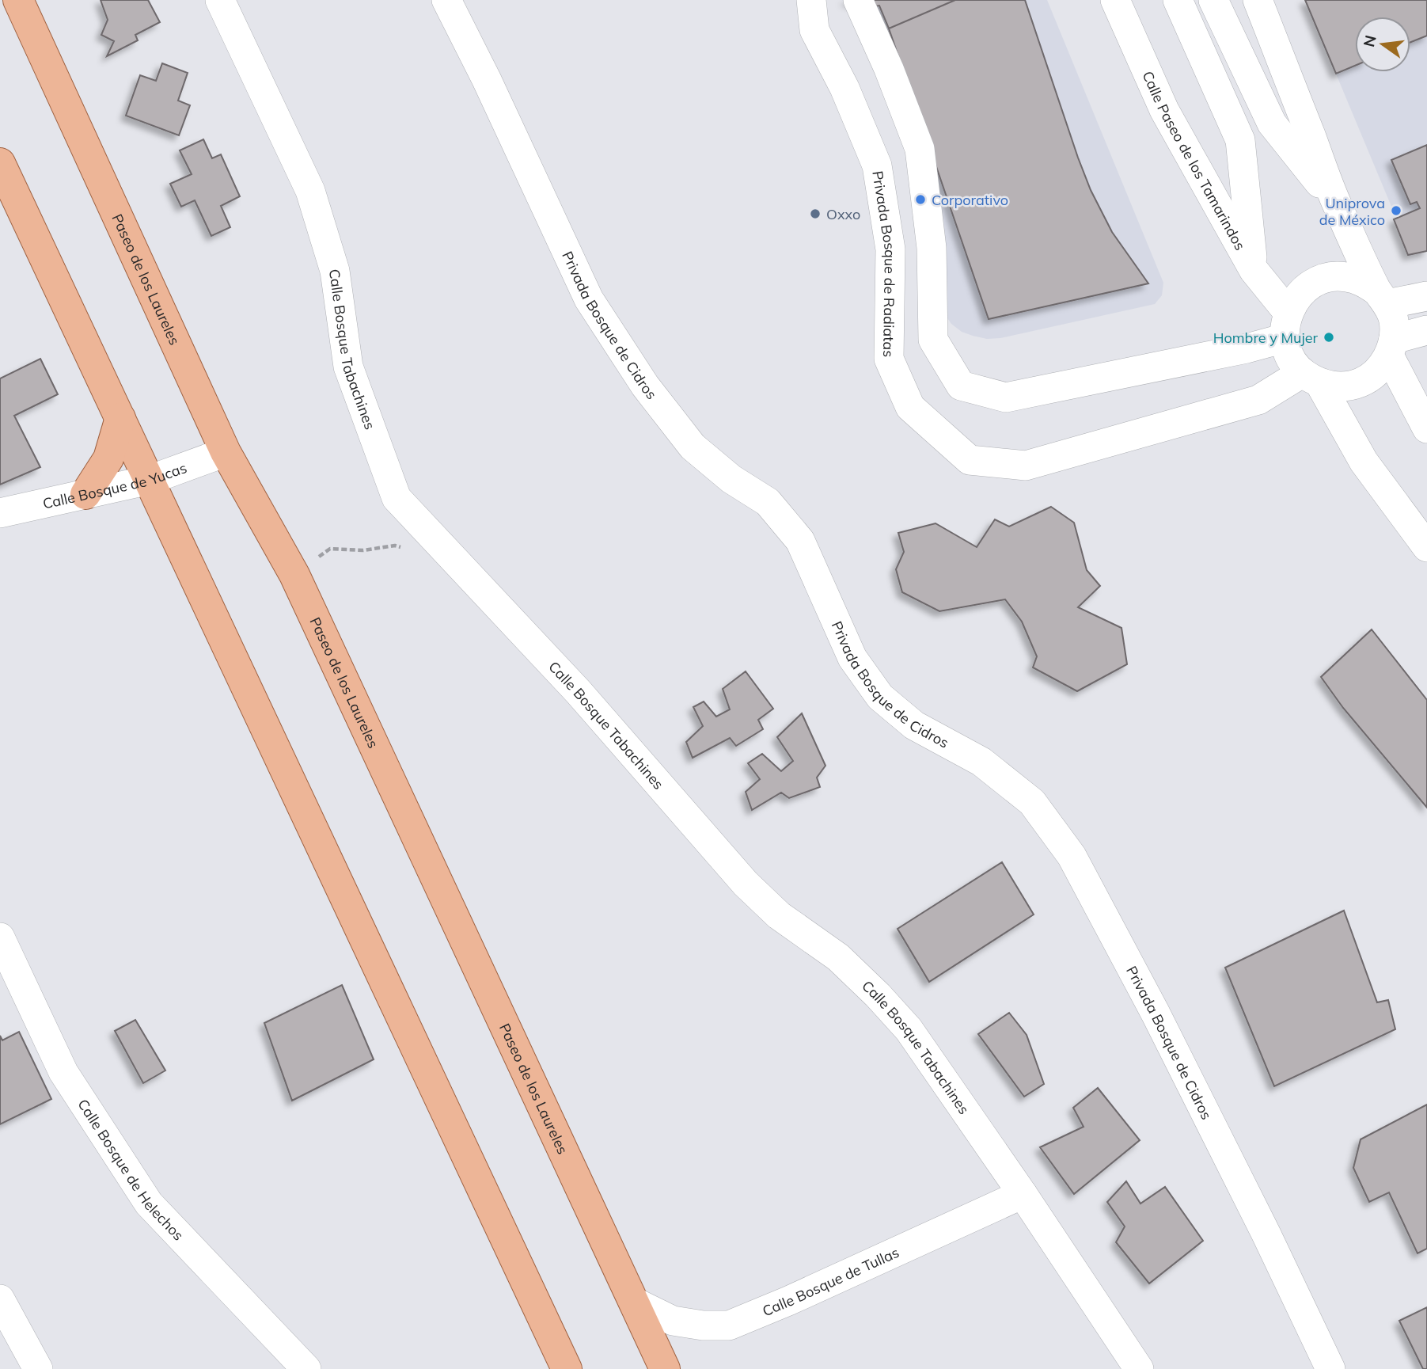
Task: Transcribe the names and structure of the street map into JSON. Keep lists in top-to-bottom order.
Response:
{
  "streets": {
    "main road": ["Paseo de los Laureles"],
    "street": [
      "Calle Paseo de los Tamarindos",
      "Privada Bosque de Radiatas",
      "Privada Bosque de Cidros",
      "Calle Bosque Tabachines",
      "Calle Bosque de Yucas",
      "Calle Bosque de Helechos",
      "Calle Bosque de Tullas"
    ]
  },
  "crossings": [
    ["Calle Paseo de los Tamarindos", "Privada Bosque de Radiatas"],
    ["Paseo de los Laureles", "Calle Bosque de Yucas"],
    ["Paseo de los Laureles", "Calle Bosque de Tullas"],
    ["Calle Bosque Tabachines", "Calle Bosque de Tullas"]
  ],
  "places": [
    "Corporativo",
    "Uniprova de México",
    "Oxxo",
    "Hombre y Mujer"
  ],
  "north": "left"
}
